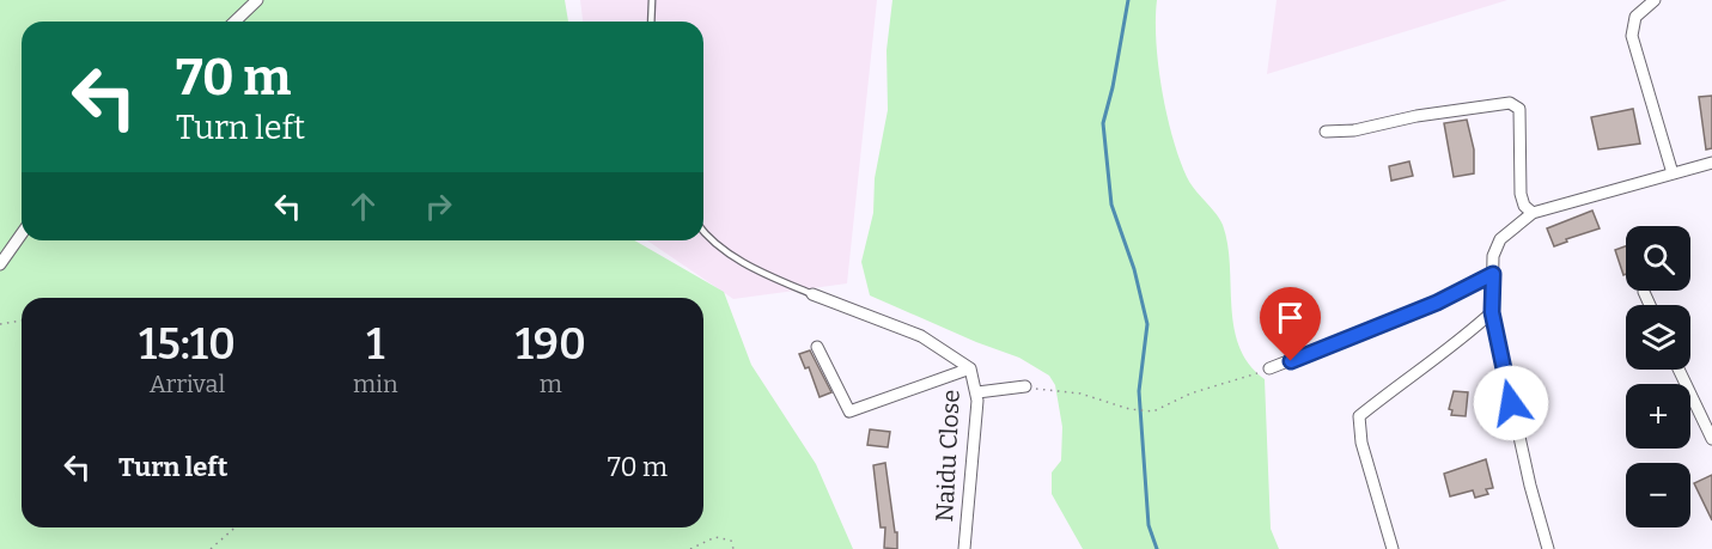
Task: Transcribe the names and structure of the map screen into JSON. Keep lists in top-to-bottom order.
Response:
{
  "streets": {
    "street": ["Naidu Close"]
  },
  "page": {
    "turn": ["70 m", "Turn left"],
    "map_buttons": ["+", "−"],
    "eta": [
      "15:10",
      "Arrival",
      "1",
      "min",
      "190",
      "m"
    ],
    "list": [
      {
        "name": "Turn left",
        "value": "70 m"
      }
    ]
  }
}
